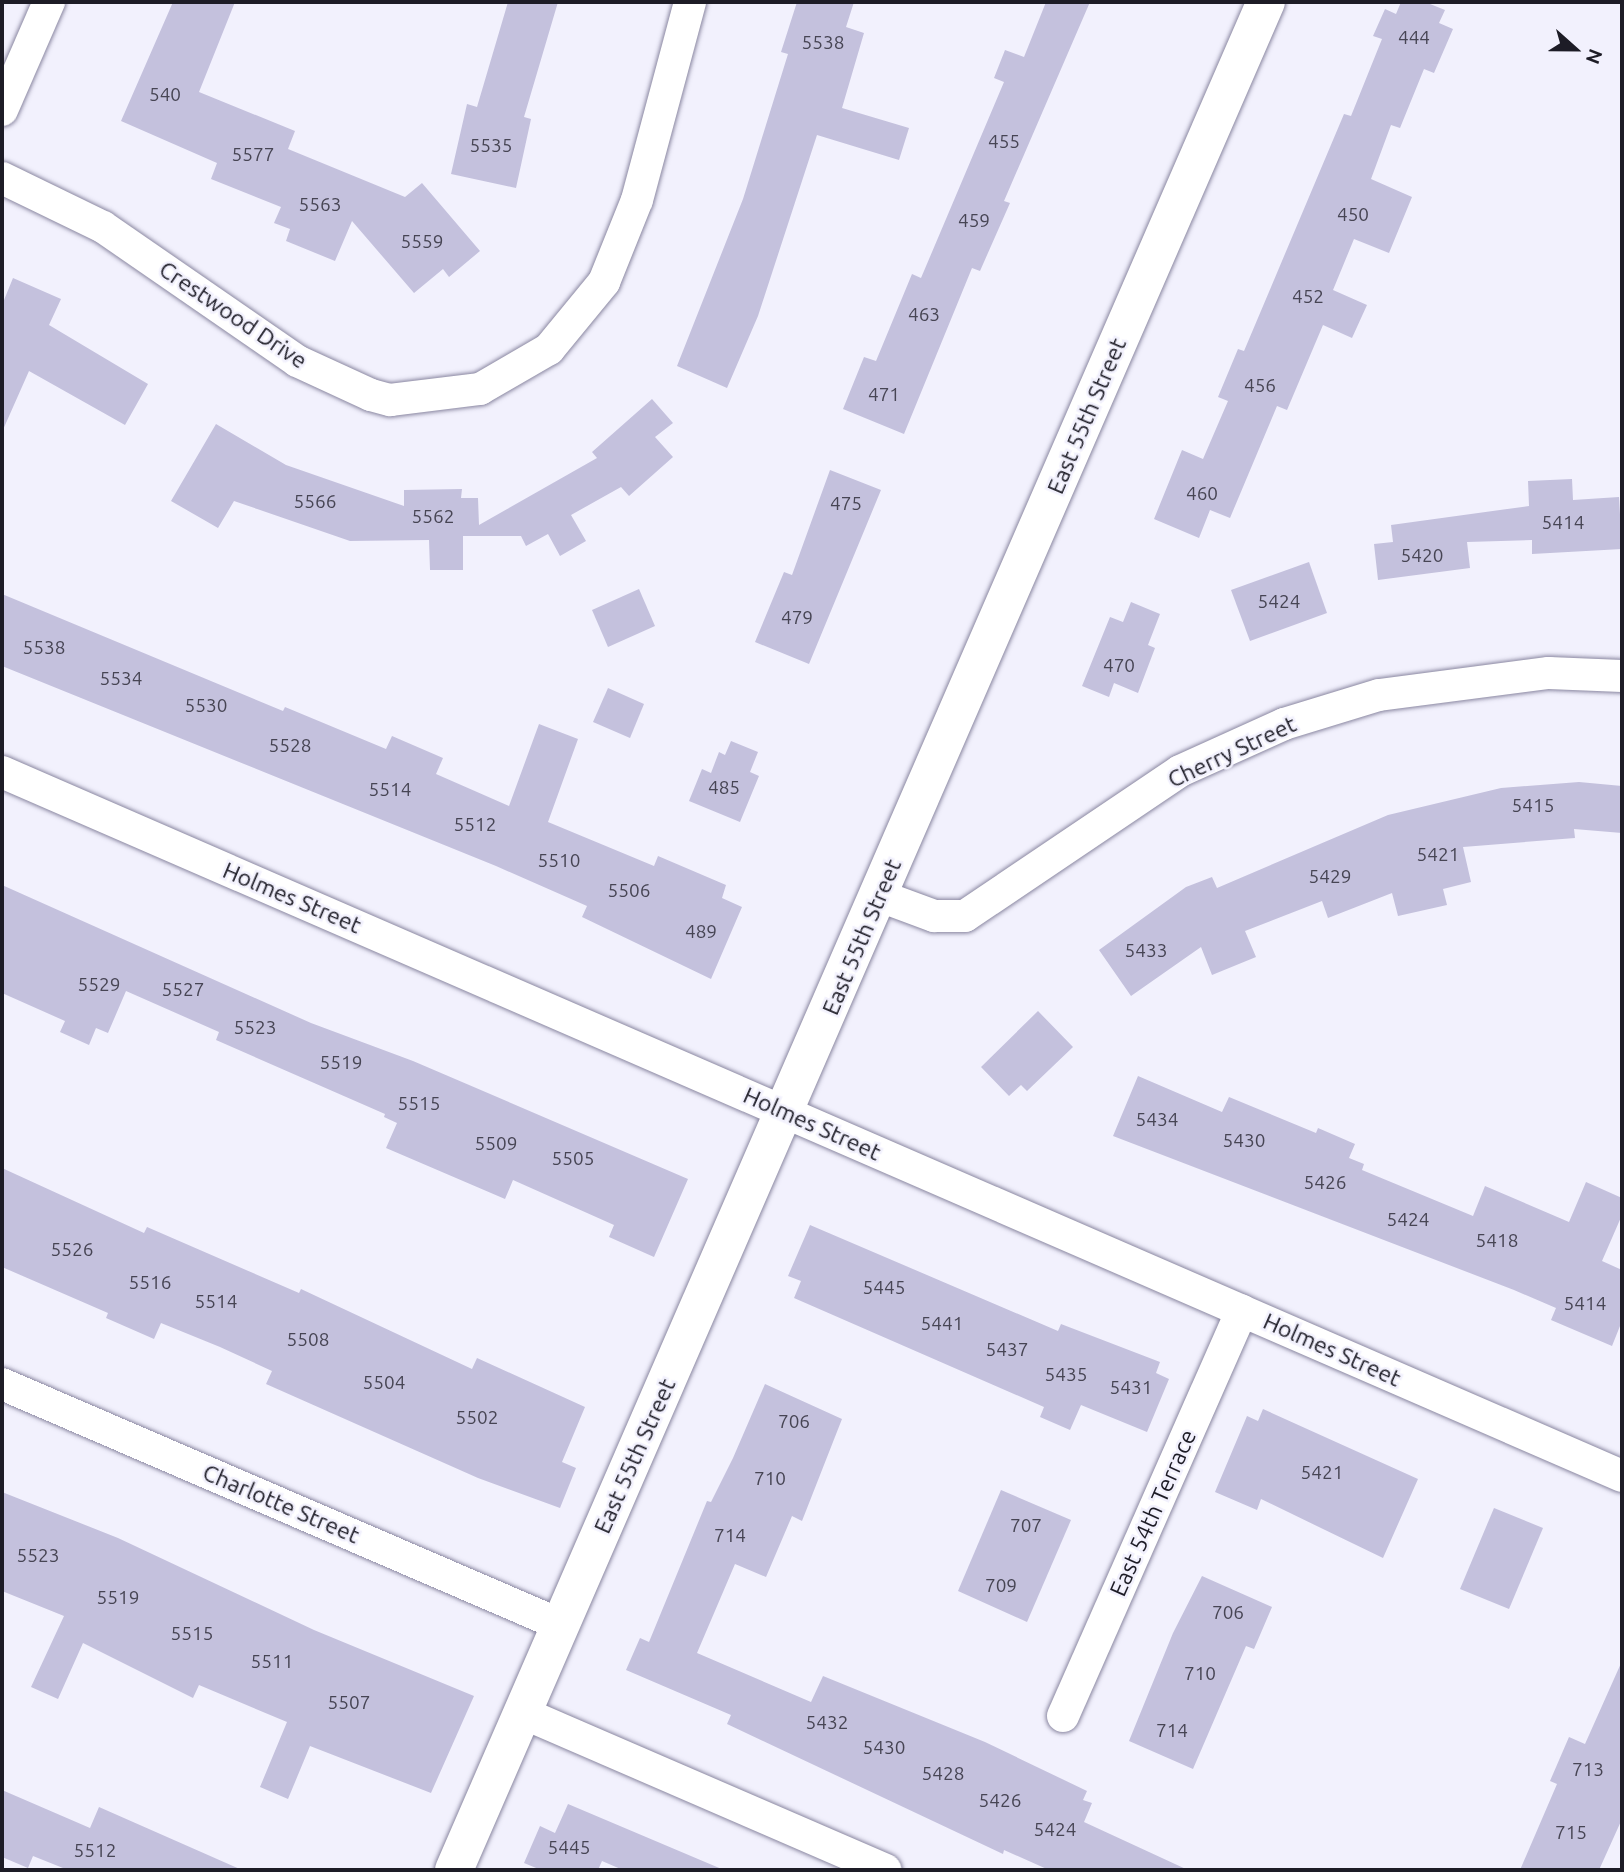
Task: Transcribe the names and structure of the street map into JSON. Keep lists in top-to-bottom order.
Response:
{
  "streets": {
    "main road": ["East 55th Street"],
    "street": [
      "Crestwood Drive",
      "Cherry Street",
      "Holmes Street",
      "Charlotte Street",
      "East 54th Terrace"
    ]
  },
  "crossings": [
    ["East 55th Street", "Cherry Street"],
    ["East 55th Street", "Holmes Street"],
    ["East 55th Street", "Charlotte Street"],
    ["Holmes Street", "East 54th Terrace"]
  ],
  "house_numbers": [
    "444",
    "5538",
    "540",
    "455",
    "5535",
    "5577",
    "5563",
    "450",
    "459",
    "5559",
    "452",
    "463",
    "456",
    "471",
    "460",
    "5566",
    "475",
    "5562",
    "5414",
    "5420",
    "5424",
    "479",
    "5538",
    "470",
    "5534",
    "5530",
    "5528",
    "485",
    "5514",
    "5415",
    "5512",
    "5421",
    "5510",
    "5429",
    "5506",
    "489",
    "5433",
    "5529",
    "5527",
    "5523",
    "5519",
    "5515",
    "5434",
    "5430",
    "5509",
    "5505",
    "5426",
    "5424",
    "5418",
    "5526",
    "5516",
    "5445",
    "5514",
    "5414",
    "5441",
    "5508",
    "5437",
    "5435",
    "5504",
    "5431",
    "5502",
    "706",
    "5421",
    "710",
    "707",
    "714",
    "5523",
    "709",
    "5519",
    "706",
    "5515",
    "5511",
    "710",
    "5507",
    "5432",
    "714",
    "5430",
    "713",
    "5428",
    "5426",
    "5424",
    "715",
    "5445",
    "5512"
  ],
  "north": "right"
}
